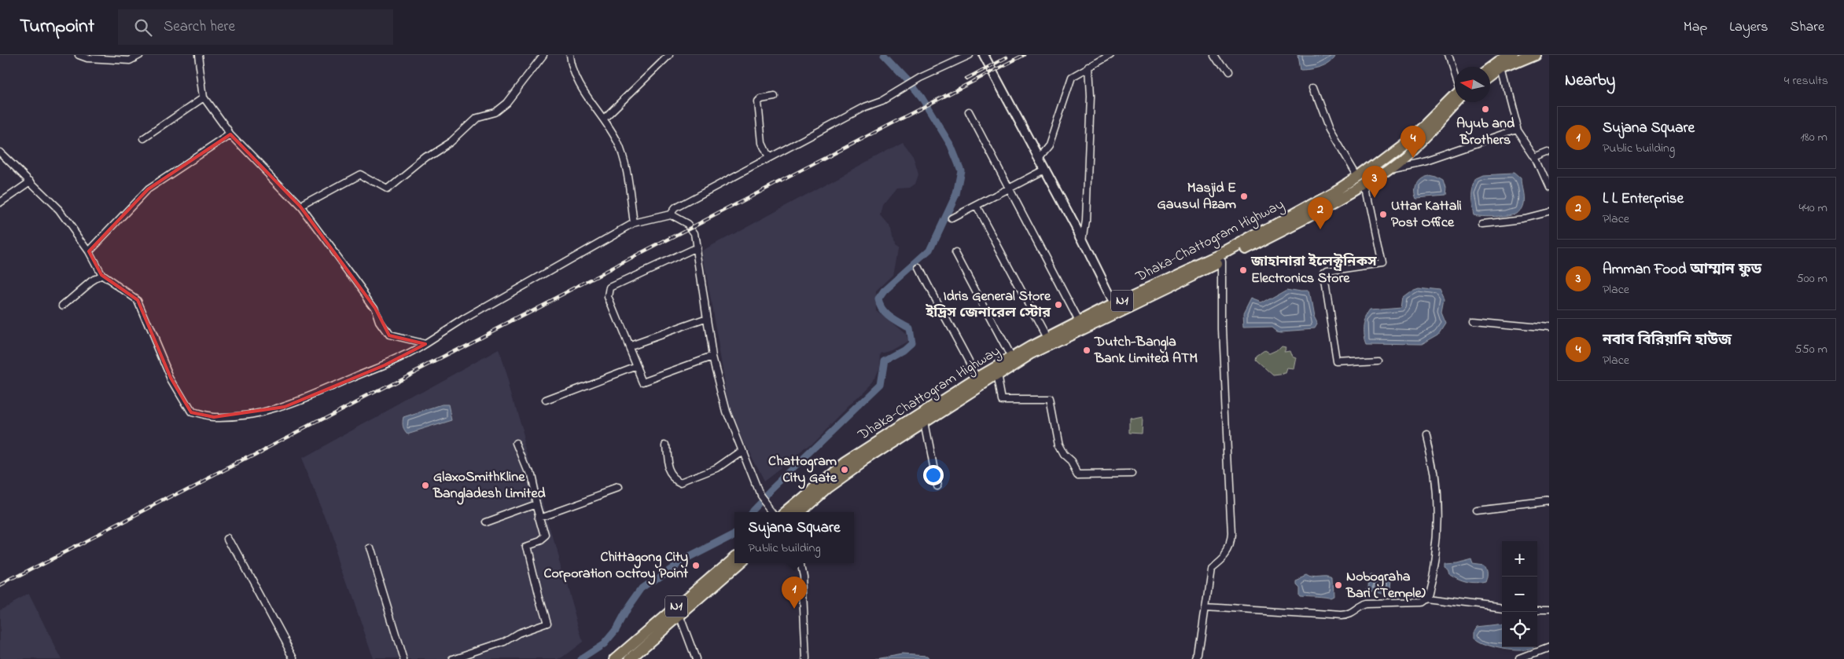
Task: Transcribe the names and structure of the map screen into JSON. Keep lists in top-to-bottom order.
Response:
{
  "streets": {
    "highway": ["Dhaka-Chattogram Highway", "N1"]
  },
  "places": [
    "Ayub and Brothers",
    "Masjid E Gausul Azam",
    "Uttar Kattali Post Office",
    "জাহানারা ইলেক্ট্রনিকস Electronics Store",
    "Idris General Store ইদ্রিস জেনারেল স্টোর",
    "Dutch-Bangla Bank Limited ATM",
    "Chattogram City Gate",
    "GlaxoSmithKline Bangladesh Limited",
    "Chittagong City Corporation Octroy Point",
    "Nobograha Bari (Temple)"
  ],
  "north": "left",
  "page": {
    "header": "Turnpoint",
    "search": "Search here",
    "nav": ["Map", "Layers", "Share"],
    "heading": ["Nearby", "4 results"],
    "list": [
      {
        "mark": "1",
        "name": "Sujana Square",
        "note": "Public building",
        "value": "180 m"
      },
      {
        "mark": "2",
        "name": "L L Enterprise",
        "note": "Place",
        "value": "440 m"
      },
      {
        "mark": "3",
        "name": "Amman Food আম্মান ফুড",
        "note": "Place",
        "value": "500 m"
      },
      {
        "mark": "4",
        "name": "নবাব বিরিয়ানি হাউজ",
        "note": "Place",
        "value": "550 m"
      }
    ],
    "pins": [
      "4",
      "3",
      "2",
      "1"
    ],
    "popup": ["Sujana Square", "Public building"],
    "map_buttons": ["+", "−"]
  }
}
